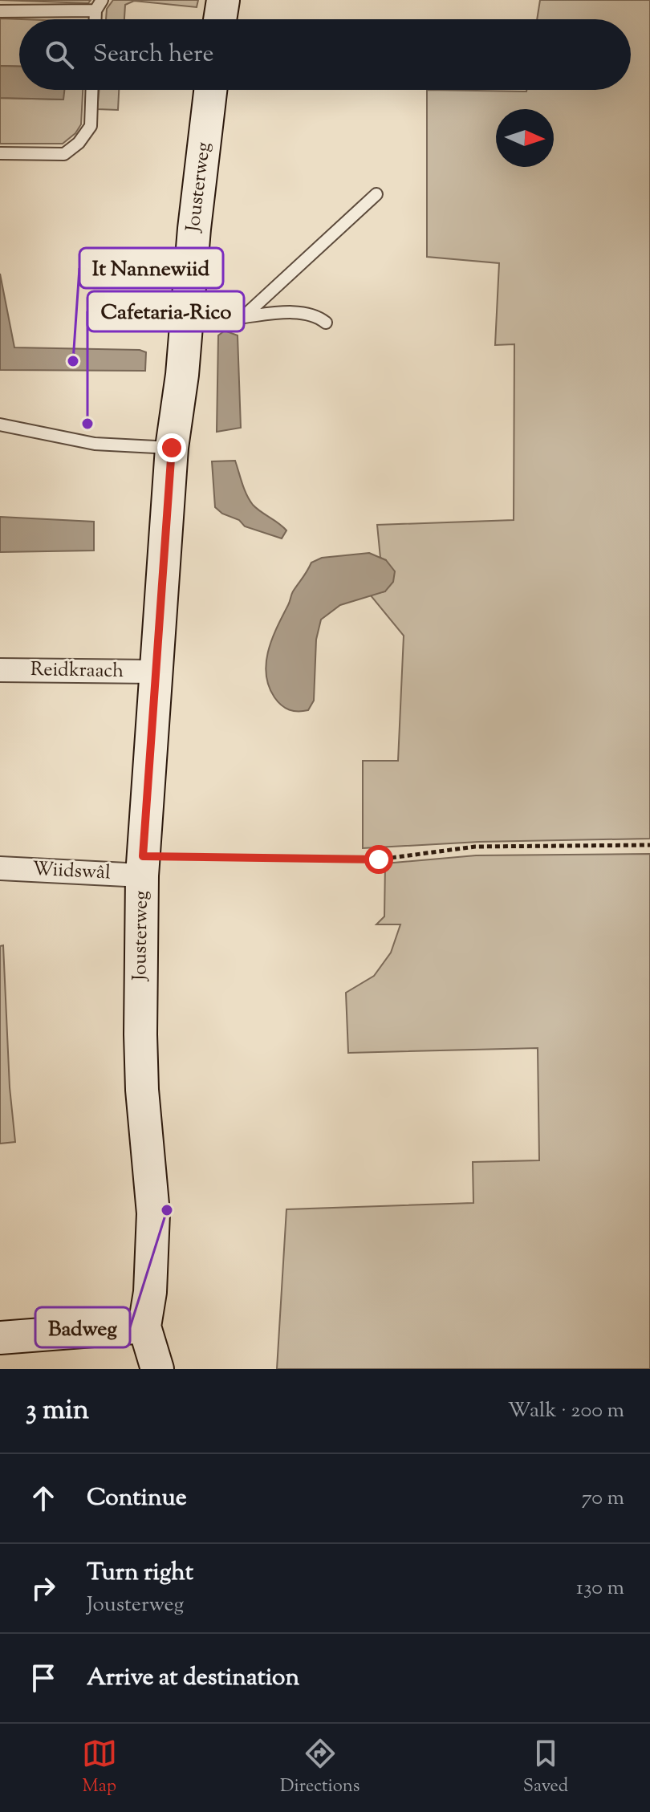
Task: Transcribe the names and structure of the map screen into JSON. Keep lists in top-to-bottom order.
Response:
{
  "streets": {
    "street": ["Jousterweg", "Reidkraach", "Wiidswâl"]
  },
  "crossings": [
    ["Jousterweg", "Reidkraach"],
    ["Jousterweg", "Wiidswâl"]
  ],
  "places": ["It Nannewiid", "Cafetaria-Rico", "Badweg"],
  "north": "right",
  "page": {
    "search": "Search here",
    "heading": ["3 min", "Walk · 200 m"],
    "list": [
      ["Continue", "70 m"],
      ["Turn right", "Jousterweg", "130 m"],
      "Arrive at destination"
    ],
    "nav": ["Map", "Directions", "Saved"]
  }
}
